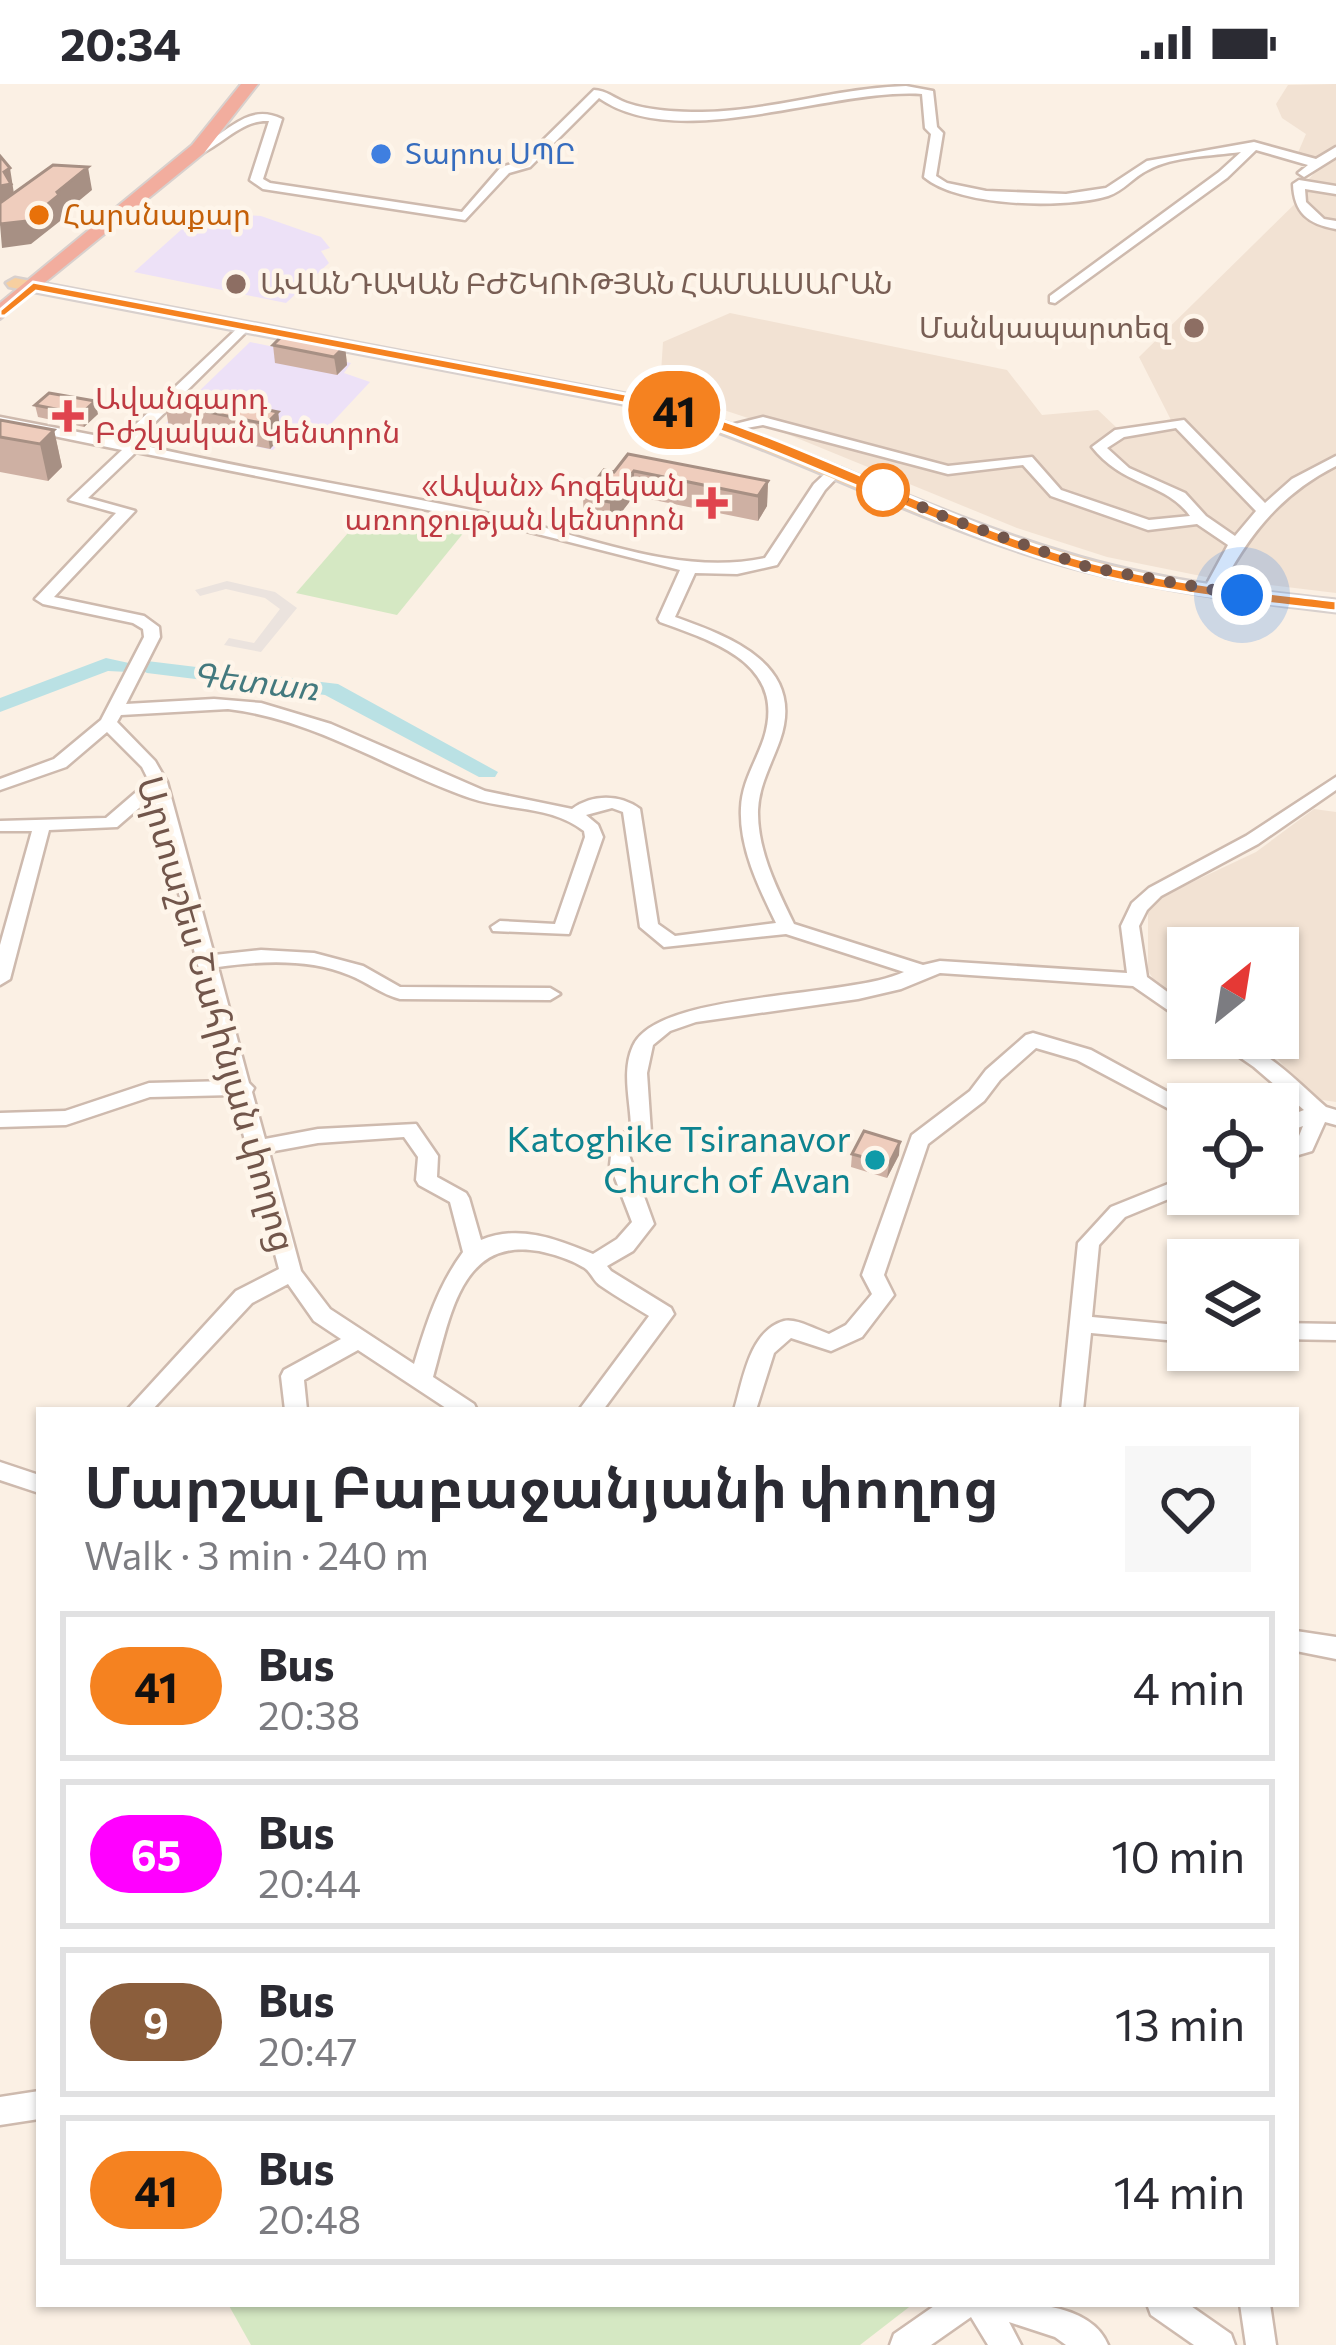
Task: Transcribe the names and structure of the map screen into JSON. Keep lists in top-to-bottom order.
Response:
{
  "streets": {
    "street": ["Արտաշես Շահինյան փողոց"]
  },
  "water": ["Գետառ"],
  "places": {
    "other": [
      "Տարոս ՍՊԸ",
      "Հարսնաքար",
      "ԱՎԱՆԴԱԿԱՆ ԲԺՇԿՈՒԹՅԱՆ ՀԱՄԱԼՍԱՐԱՆ",
      "Մանկապարտեզ",
      "Katoghike Tsiranavor Church of Avan"
    ],
    "health": ["Ավանգարդ Բժշկական Կենտրոն", "«Ավան» հոգեկան առողջության կենտրոն"]
  },
  "lines": ["bus line 41"],
  "north": "top right",
  "page": {
    "status": "20:34",
    "on_map": "41",
    "heading": ["Մարշալ Բաբաջանյանի փողոց", "Walk · 3 min · 240 m"],
    "list": [
      {
        "mark": "41",
        "name": "Bus",
        "note": "20:38",
        "value": "4 min"
      },
      {
        "mark": "65",
        "name": "Bus",
        "note": "20:44",
        "value": "10 min"
      },
      {
        "mark": "9",
        "name": "Bus",
        "note": "20:47",
        "value": "13 min"
      },
      {
        "mark": "41",
        "name": "Bus",
        "note": "20:48",
        "value": "14 min"
      }
    ]
  }
}
